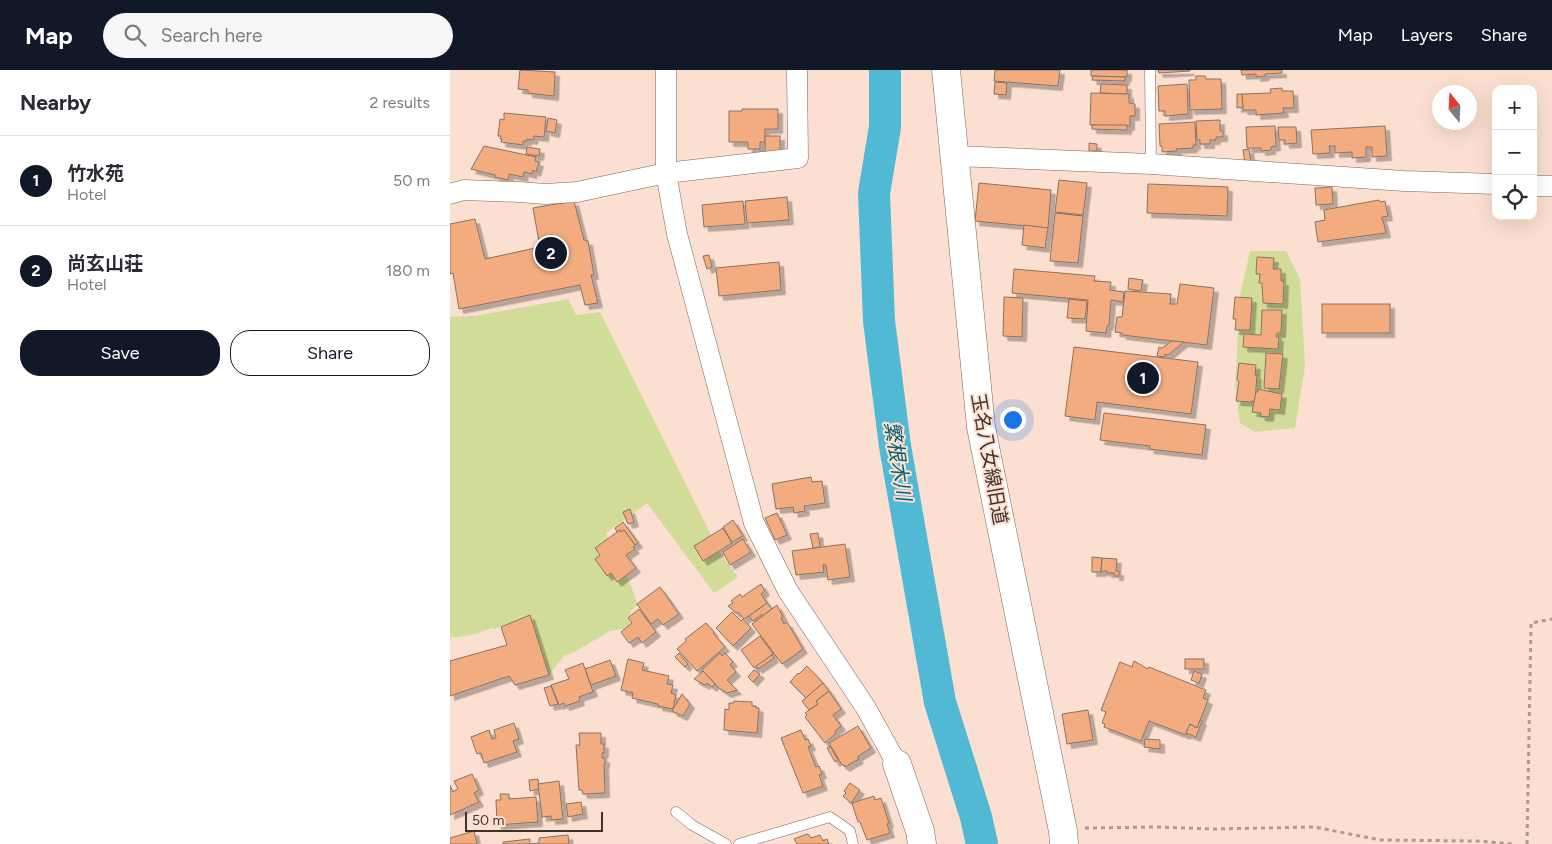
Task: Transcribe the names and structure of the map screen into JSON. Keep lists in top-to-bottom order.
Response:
{
  "streets": {
    "street": ["玉名八女線旧道"]
  },
  "water": ["繁根木川"],
  "scale_bar": "50 m",
  "north": "top",
  "page": {
    "header": "Map",
    "search": "Search here",
    "nav": ["Map", "Layers", "Share"],
    "heading": ["Nearby", "2 results"],
    "map_buttons": ["+", "−"],
    "list": [
      {
        "mark": "1",
        "name": "竹水苑",
        "note": "Hotel",
        "value": "50 m"
      },
      {
        "mark": "2",
        "name": "尚玄山荘",
        "note": "Hotel",
        "value": "180 m"
      }
    ],
    "pins": ["2", "1"],
    "buttons": ["Save", "Share"],
    "scale": "50 m"
  }
}
